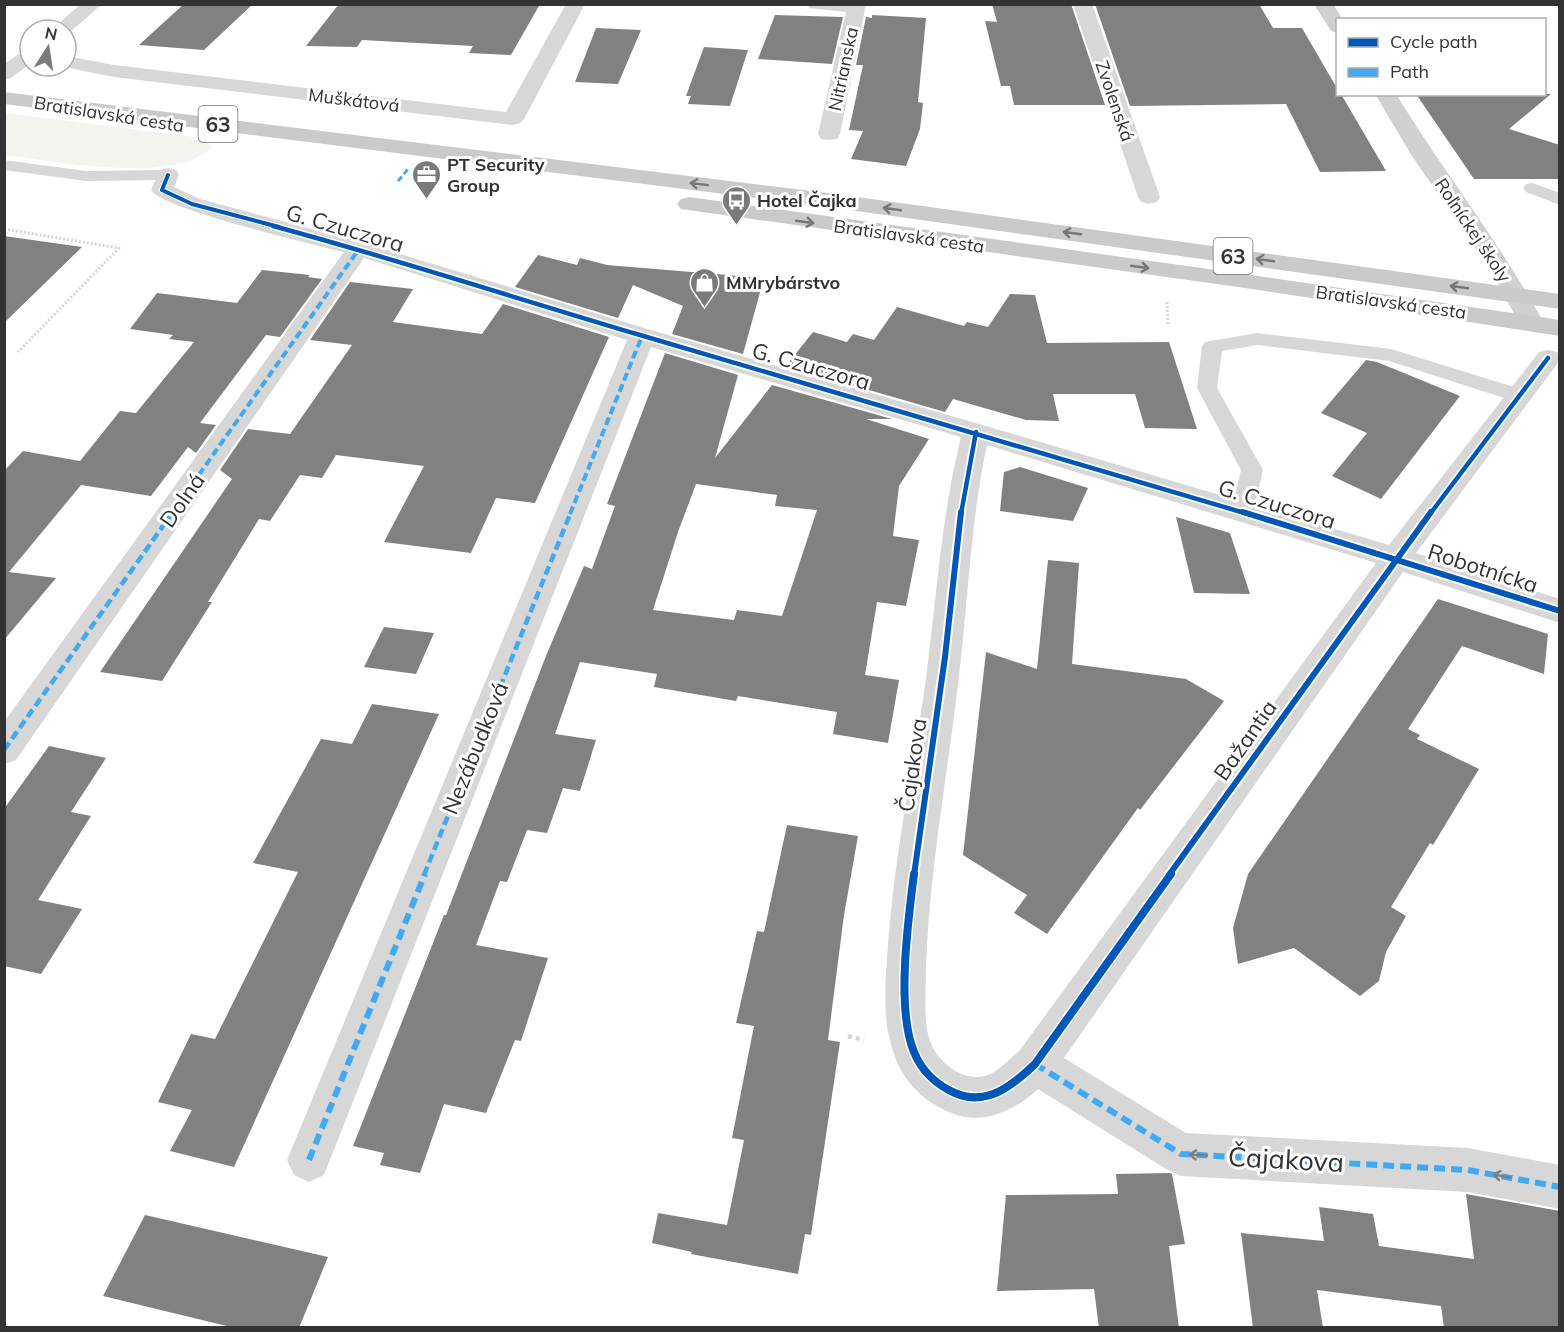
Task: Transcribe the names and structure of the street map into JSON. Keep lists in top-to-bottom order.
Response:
{
  "streets": {
    "main road": ["Bratislavská cesta", "63", "Roľníckej školy"],
    "street": [
      "Nitrianska",
      "Muškátová",
      "Zvolenská",
      "G. Czuczora",
      "Dolná",
      "Robotnícka",
      "Bažantia",
      "Nezábudková",
      "Čajakova"
    ]
  },
  "crossings": [
    ["Bratislavská cesta", "Roľníckej školy"],
    ["G. Czuczora", "Dolná"],
    ["G. Czuczora", "Robotnícka"],
    ["G. Czuczora", "Bažantia"],
    ["G. Czuczora", "Nezábudková"],
    ["G. Czuczora", "Čajakova"],
    ["Roľníckej školy", "Bažantia"],
    ["Robotnícka", "Bažantia"],
    ["Bažantia", "Čajakova"]
  ],
  "one_way": ["Čajakova"],
  "places": {
    "office": ["PT Security Group"],
    "bus stop": ["Hotel Čajka"],
    "shop": ["MMrybárstvo"]
  },
  "legend": ["Cycle path", "Path"],
  "north": "top"
}
